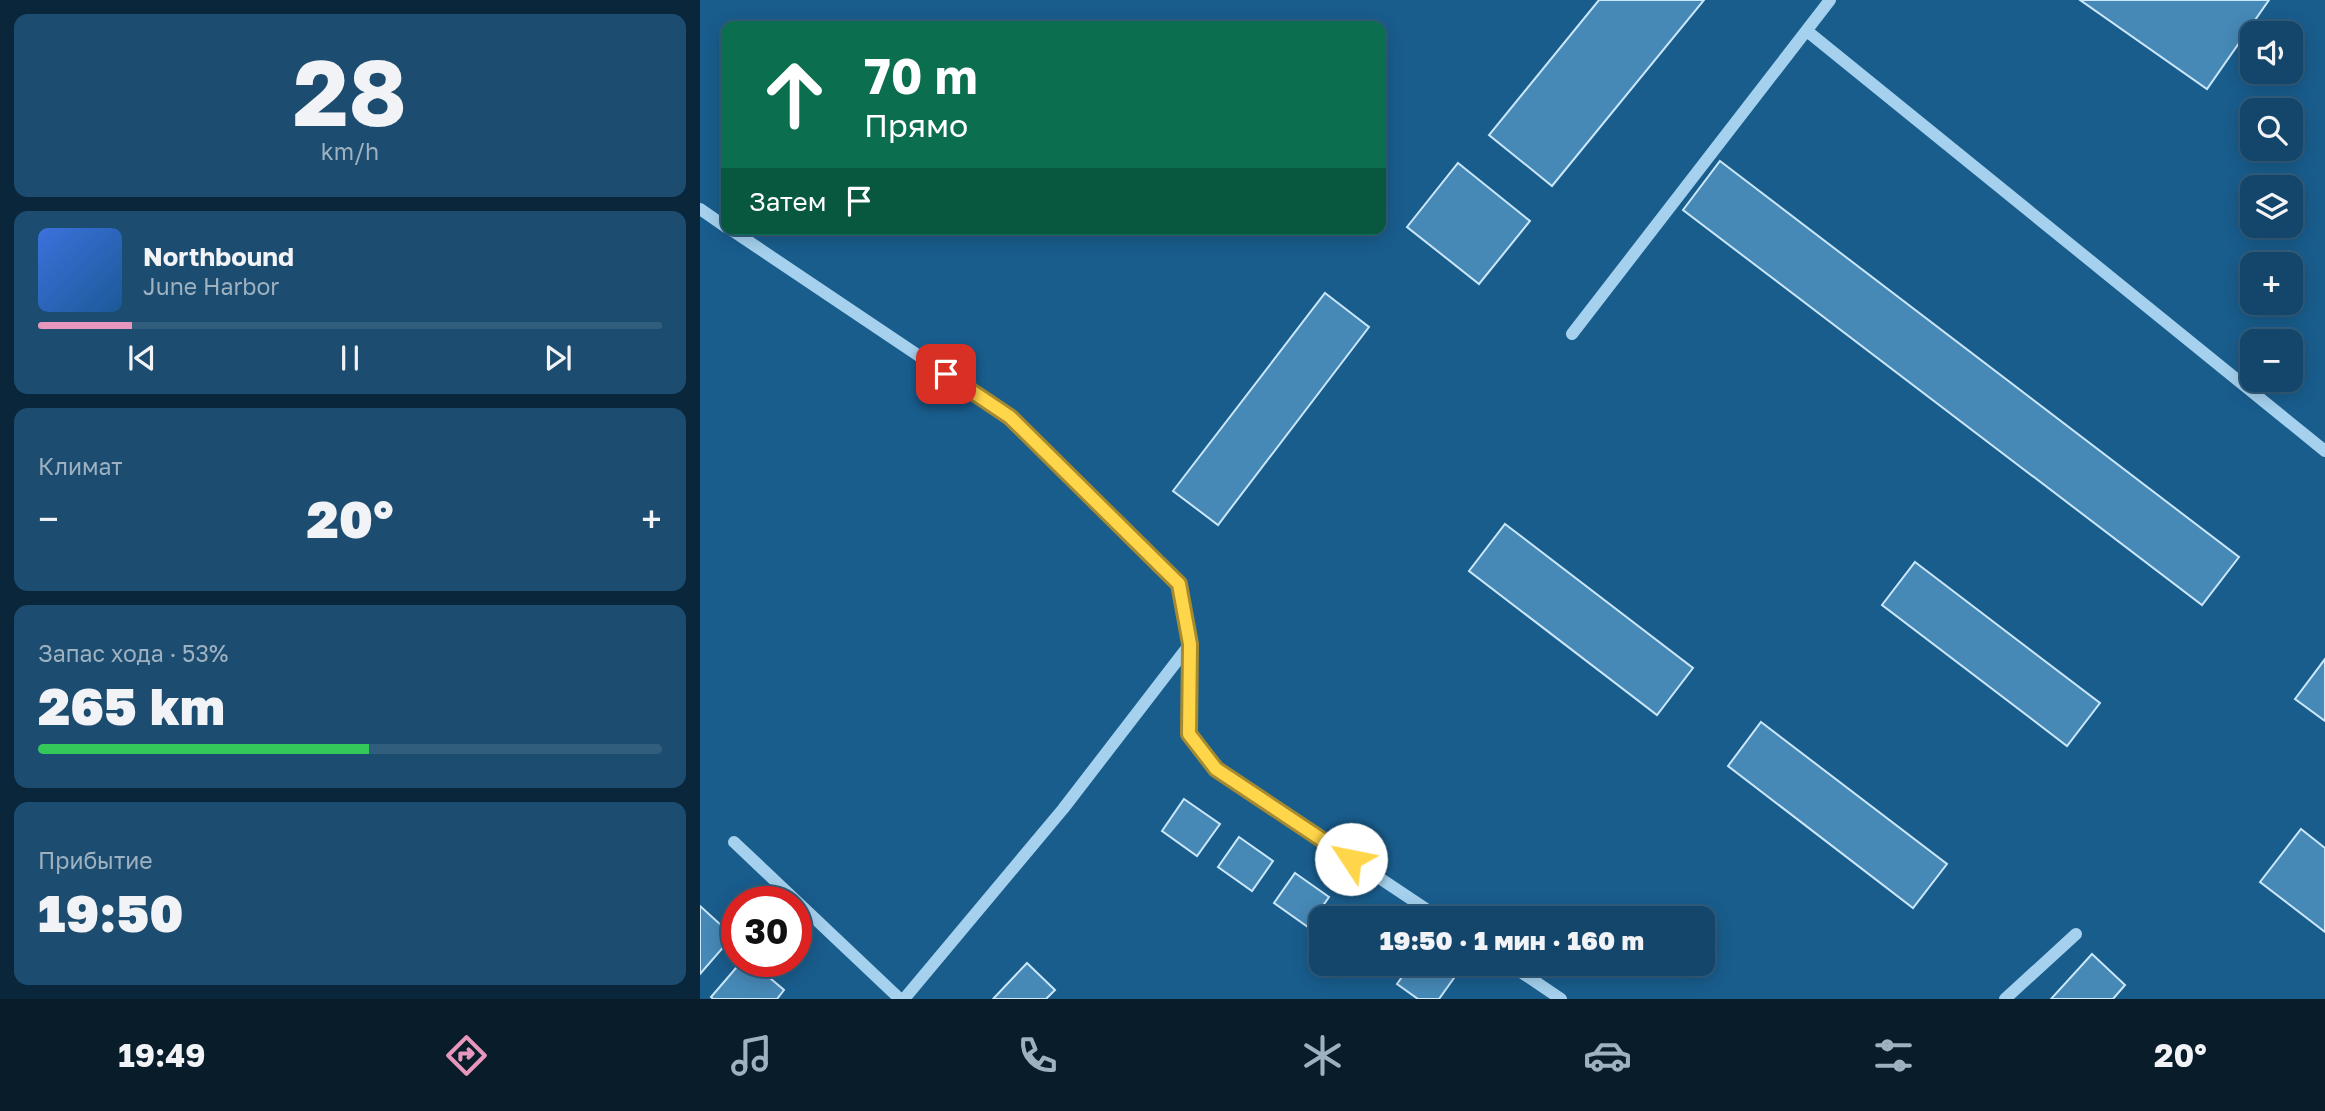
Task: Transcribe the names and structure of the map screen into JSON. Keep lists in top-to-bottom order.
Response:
{
  "page": {
    "tile": [
      ["28", "km/h"],
      "Климат",
      ["Запас хода · 53%", "265 km"],
      ["Прибытие", "19:50"]
    ],
    "map_buttons": ["+", "−"],
    "turn": ["70 m", "Прямо"],
    "then": "Затем",
    "song": ["Northbound", "June Harbor"],
    "heat": ["−", "20°", "+"],
    "limit": "30",
    "trip": "19:50 · 1 мин · 160 m",
    "tabs": ["19:49", "20°"]
  }
}
